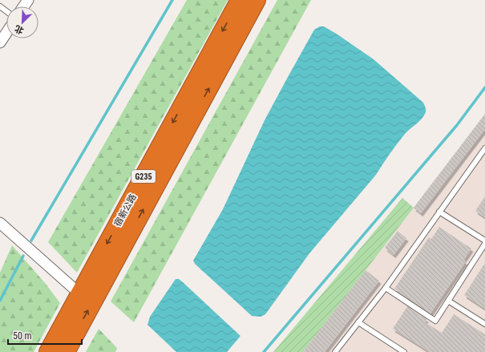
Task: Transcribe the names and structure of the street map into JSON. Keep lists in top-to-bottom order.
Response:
{
  "streets": {
    "highway": ["G235", "宿新公路"]
  },
  "scale_bar": "50 m",
  "north": "bottom left"
}
